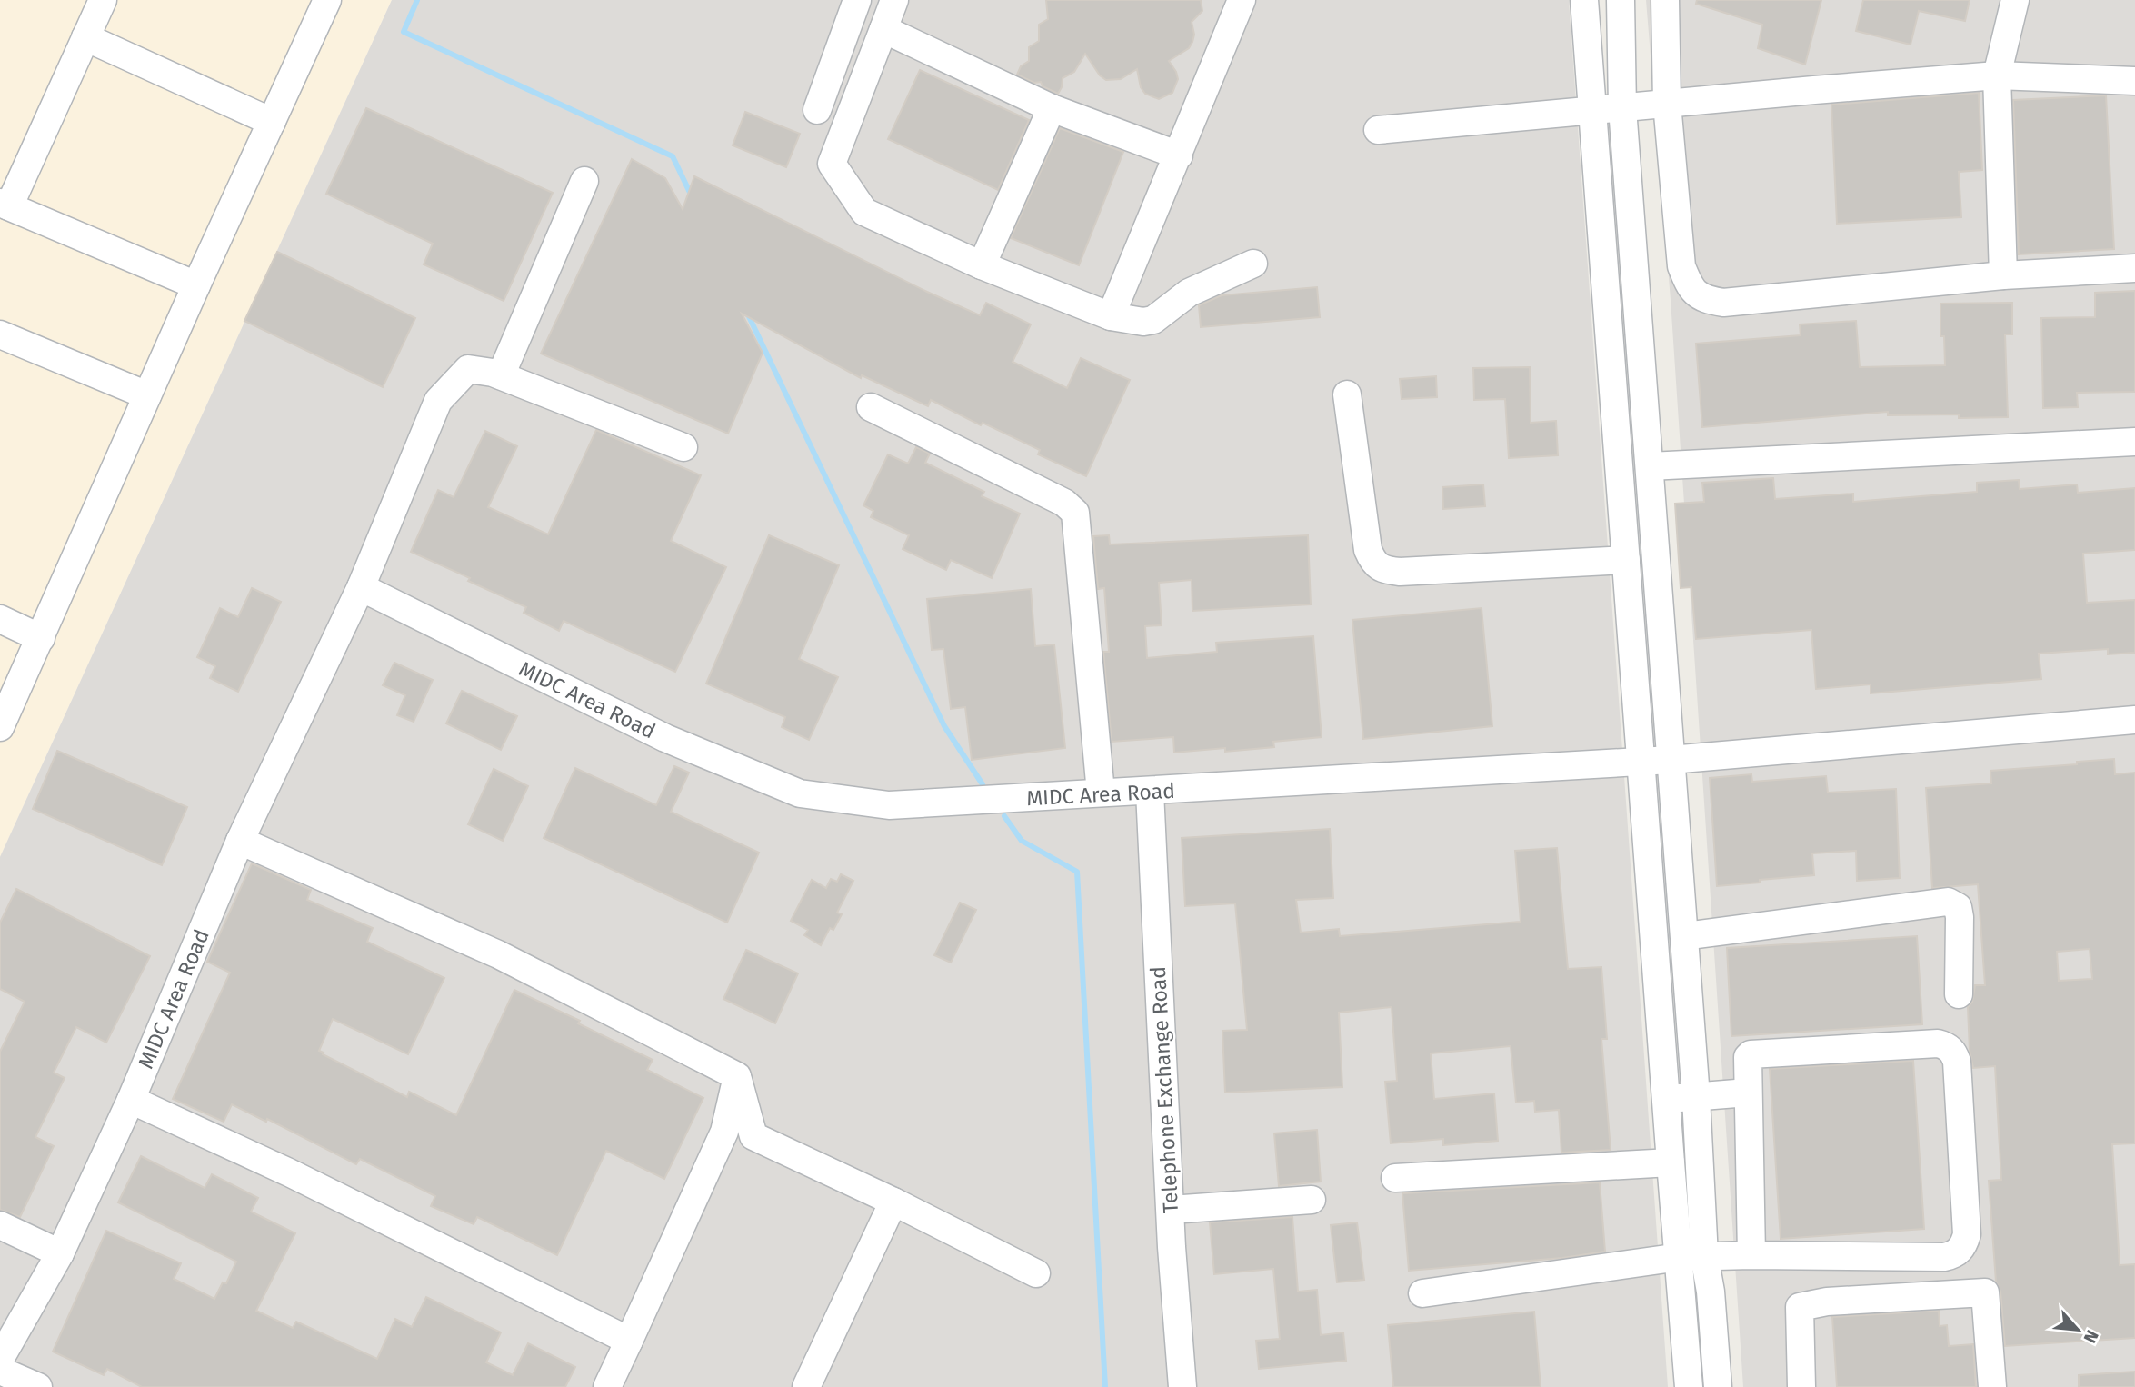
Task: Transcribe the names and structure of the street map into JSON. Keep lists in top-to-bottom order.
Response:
{
  "streets": {
    "street": ["MIDC Area Road", "Telephone Exchange Road"]
  },
  "crossings": [
    ["MIDC Area Road", "Telephone Exchange Road"]
  ],
  "north": "bottom right"
}
